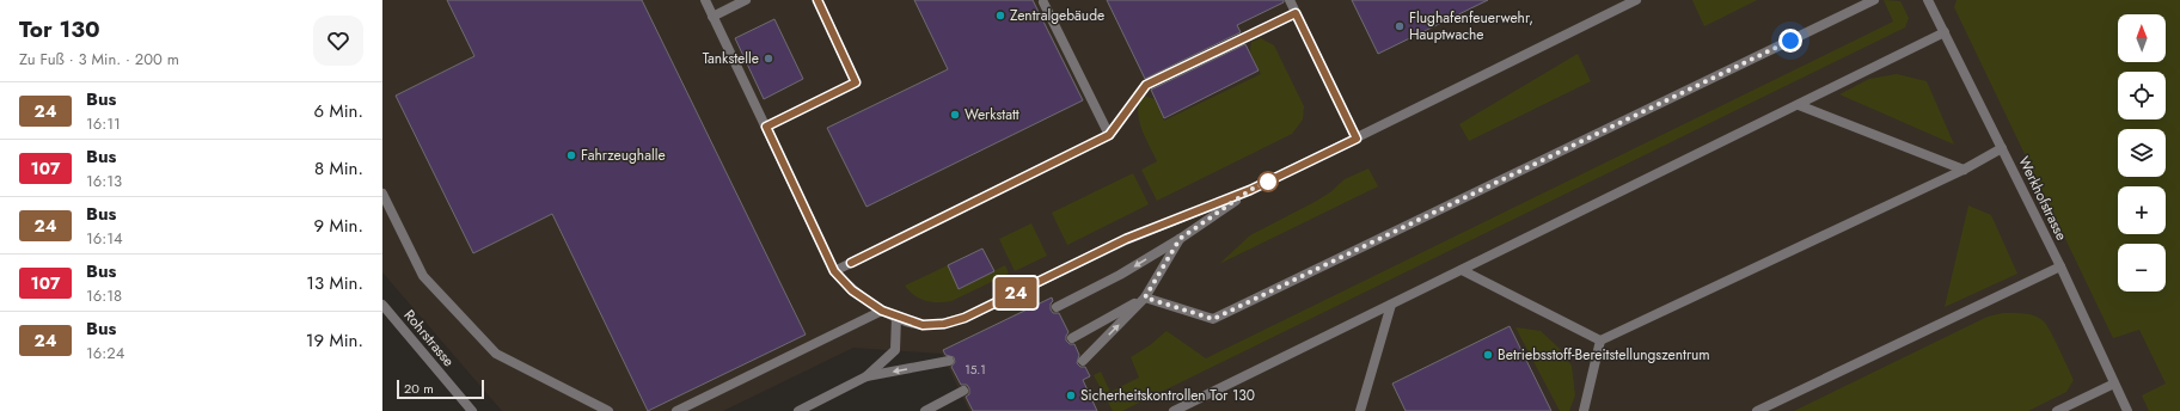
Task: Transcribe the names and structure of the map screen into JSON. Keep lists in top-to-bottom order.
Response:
{
  "streets": {
    "street": ["Werkhofstrasse", "Rohrstrasse"]
  },
  "places": [
    "Zentralgebäude",
    "Flughafenfeuerwehr, Hauptwache",
    "Tankstelle",
    "Werkstatt",
    "Fahrzeughalle",
    "Betriebsstoff-Bereitstellungszentrum",
    "Sicherheitskontrollen Tor 130"
  ],
  "lines": ["bus line 24"],
  "house_numbers": ["15.1"],
  "scale_bar": "20 m",
  "north": "top",
  "page": {
    "heading": ["Tor 130", "Zu Fuß · 3 Min. · 200 m"],
    "on_map": "24",
    "map_buttons": ["+", "−"],
    "list": [
      {
        "mark": "24",
        "name": "Bus",
        "note": "16:11",
        "value": "6 Min."
      },
      {
        "mark": "107",
        "name": "Bus",
        "note": "16:13",
        "value": "8 Min."
      },
      {
        "mark": "24",
        "name": "Bus",
        "note": "16:14",
        "value": "9 Min."
      },
      {
        "mark": "107",
        "name": "Bus",
        "note": "16:18",
        "value": "13 Min."
      },
      {
        "mark": "24",
        "name": "Bus",
        "note": "16:24",
        "value": "19 Min."
      }
    ],
    "scale": "20 m"
  }
}
